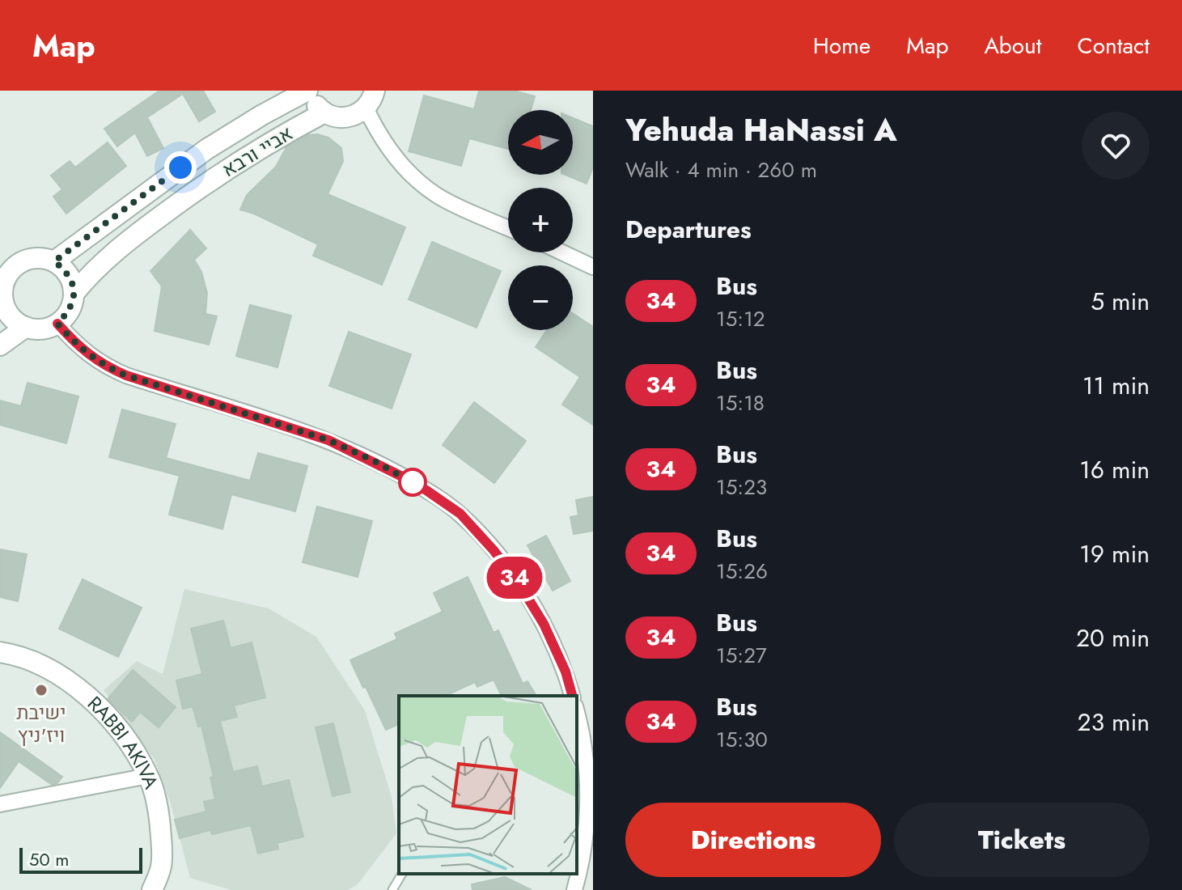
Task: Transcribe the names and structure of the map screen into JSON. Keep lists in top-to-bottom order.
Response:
{
  "streets": {
    "street": ["אביי ורבא", "RABBI AKIVA"]
  },
  "places": ["ישיבת ויז'ניץ"],
  "lines": ["bus line 34"],
  "scale_bar": "50 m",
  "north": "left",
  "page": {
    "header": "Map",
    "nav": [
      "Home",
      "Map",
      "About",
      "Contact"
    ],
    "on_map": "34",
    "heading": [
      ["Yehuda HaNassi A", "Walk · 4 min · 260 m"],
      "Departures"
    ],
    "map_buttons": ["+", "−"],
    "list": [
      {
        "mark": "34",
        "name": "Bus",
        "note": "15:12",
        "value": "5 min"
      },
      {
        "mark": "34",
        "name": "Bus",
        "note": "15:18",
        "value": "11 min"
      },
      {
        "mark": "34",
        "name": "Bus",
        "note": "15:23",
        "value": "16 min"
      },
      {
        "mark": "34",
        "name": "Bus",
        "note": "15:26",
        "value": "19 min"
      },
      {
        "mark": "34",
        "name": "Bus",
        "note": "15:27",
        "value": "20 min"
      },
      {
        "mark": "34",
        "name": "Bus",
        "note": "15:30",
        "value": "23 min"
      }
    ],
    "buttons": ["Directions", "Tickets"],
    "scale": "50 m"
  }
}
